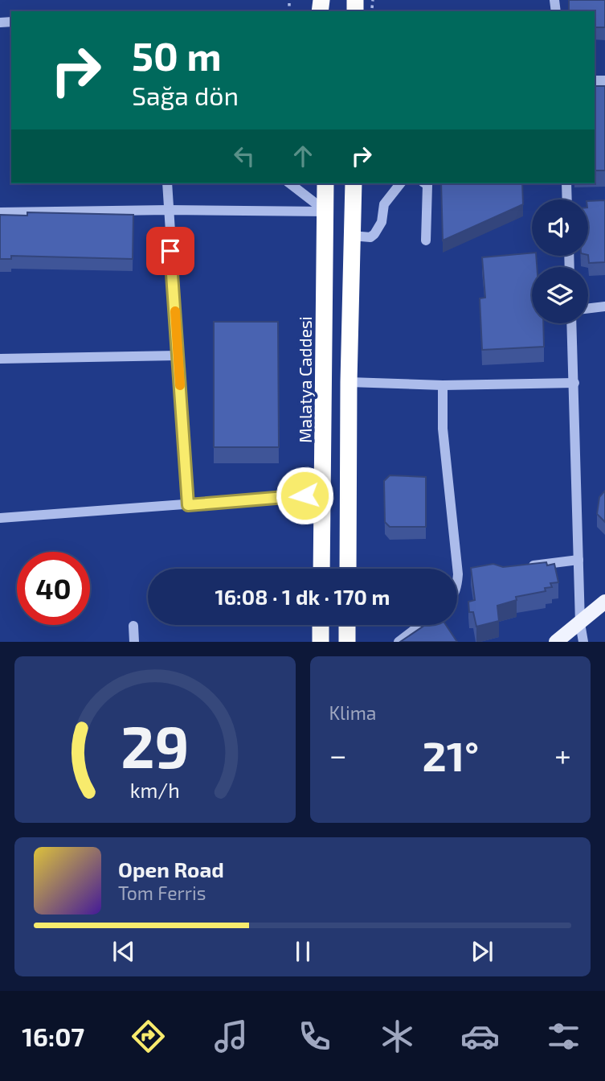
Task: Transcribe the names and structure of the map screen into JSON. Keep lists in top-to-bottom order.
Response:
{
  "streets": {
    "highway": ["Malatya Caddesi"]
  },
  "page": {
    "turn": ["50 m", "Sağa dön"],
    "limit": "40",
    "trip": "16:08 · 1 dk · 170 m",
    "tile": "Klima",
    "heat": ["−", "21°", "+"],
    "song": ["Open Road", "Tom Ferris"],
    "tabs": "16:07",
    "gauge": ["29", "km/h"]
  }
}
